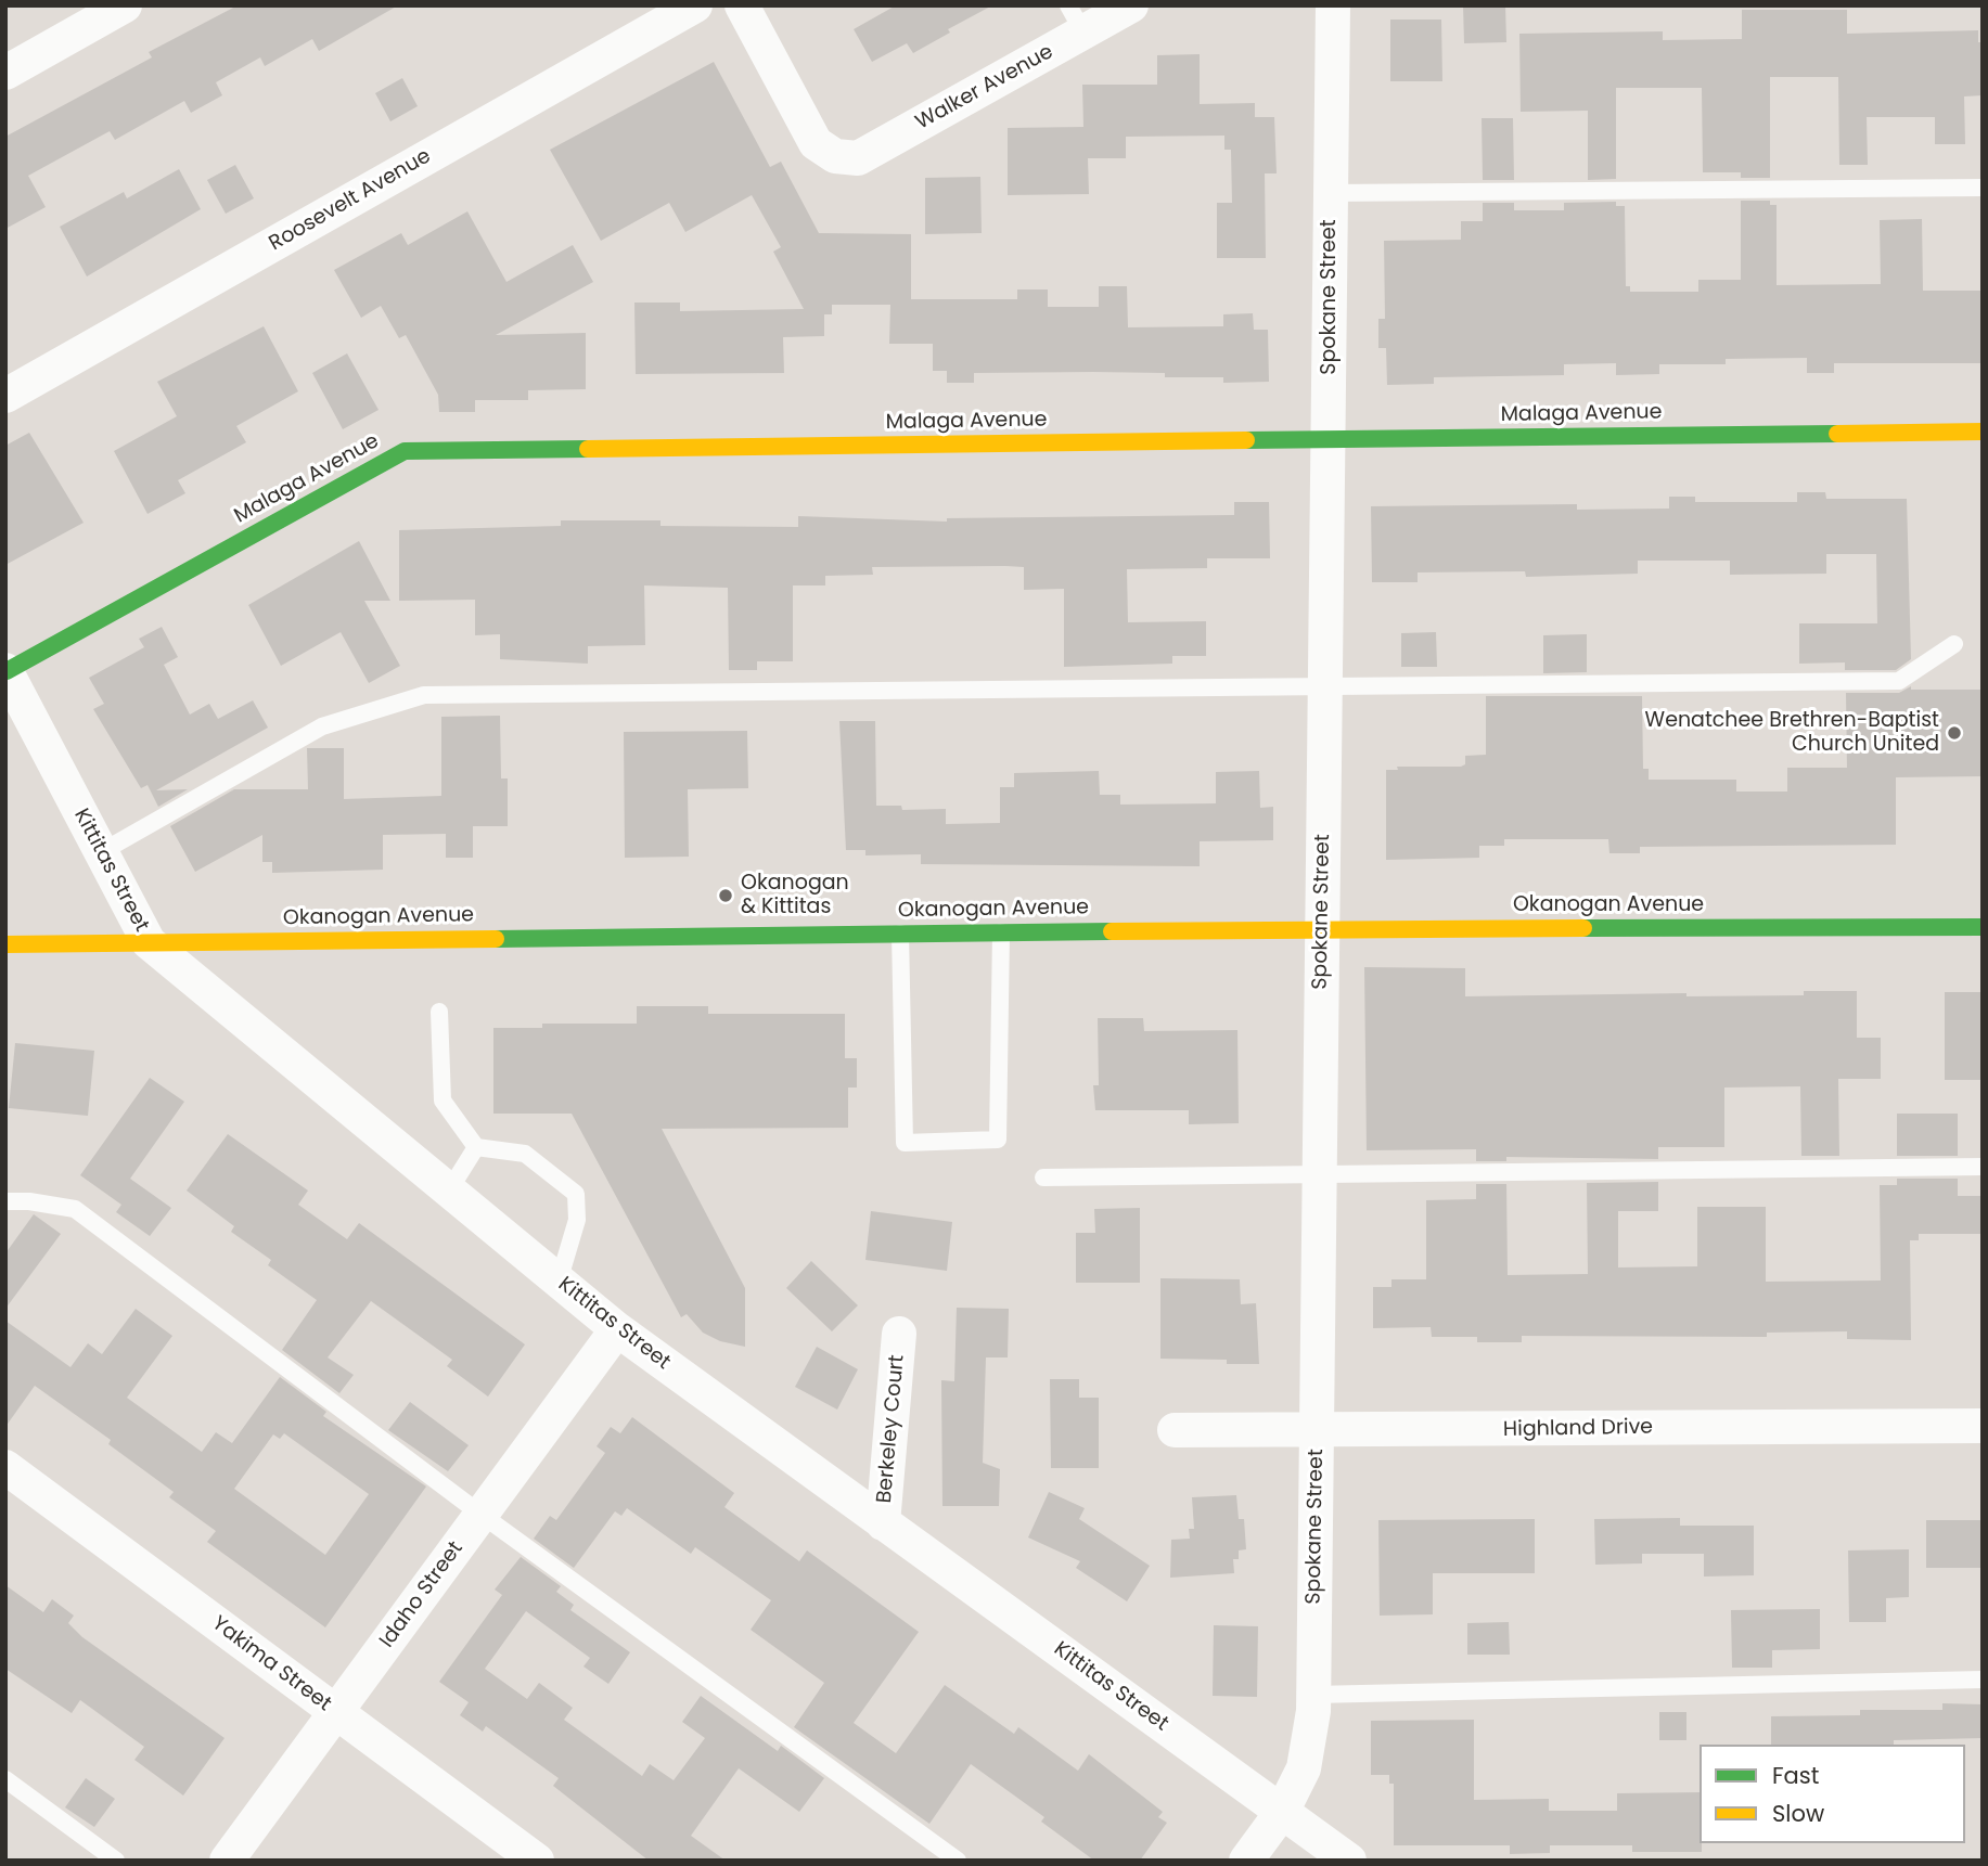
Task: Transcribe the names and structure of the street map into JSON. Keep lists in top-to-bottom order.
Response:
{
  "streets": {
    "street": [
      "Walker Avenue",
      "Roosevelt Avenue",
      "Spokane Street",
      "Malaga Avenue",
      "Kittitas Street",
      "Okanogan Avenue",
      "Berkeley Court",
      "Highland Drive",
      "Idaho Street",
      "Yakima Street"
    ]
  },
  "crossings": [
    ["Spokane Street", "Malaga Avenue"],
    ["Spokane Street", "Kittitas Street"],
    ["Spokane Street", "Okanogan Avenue"],
    ["Spokane Street", "Highland Drive"],
    ["Malaga Avenue", "Kittitas Street"],
    ["Kittitas Street", "Okanogan Avenue"],
    ["Kittitas Street", "Berkeley Court"],
    ["Kittitas Street", "Idaho Street"],
    ["Idaho Street", "Yakima Street"]
  ],
  "places": ["Wenatchee Brethren-Baptist Church United", "Okanogan & Kittitas"],
  "legend": ["Fast", "Slow"]
}
